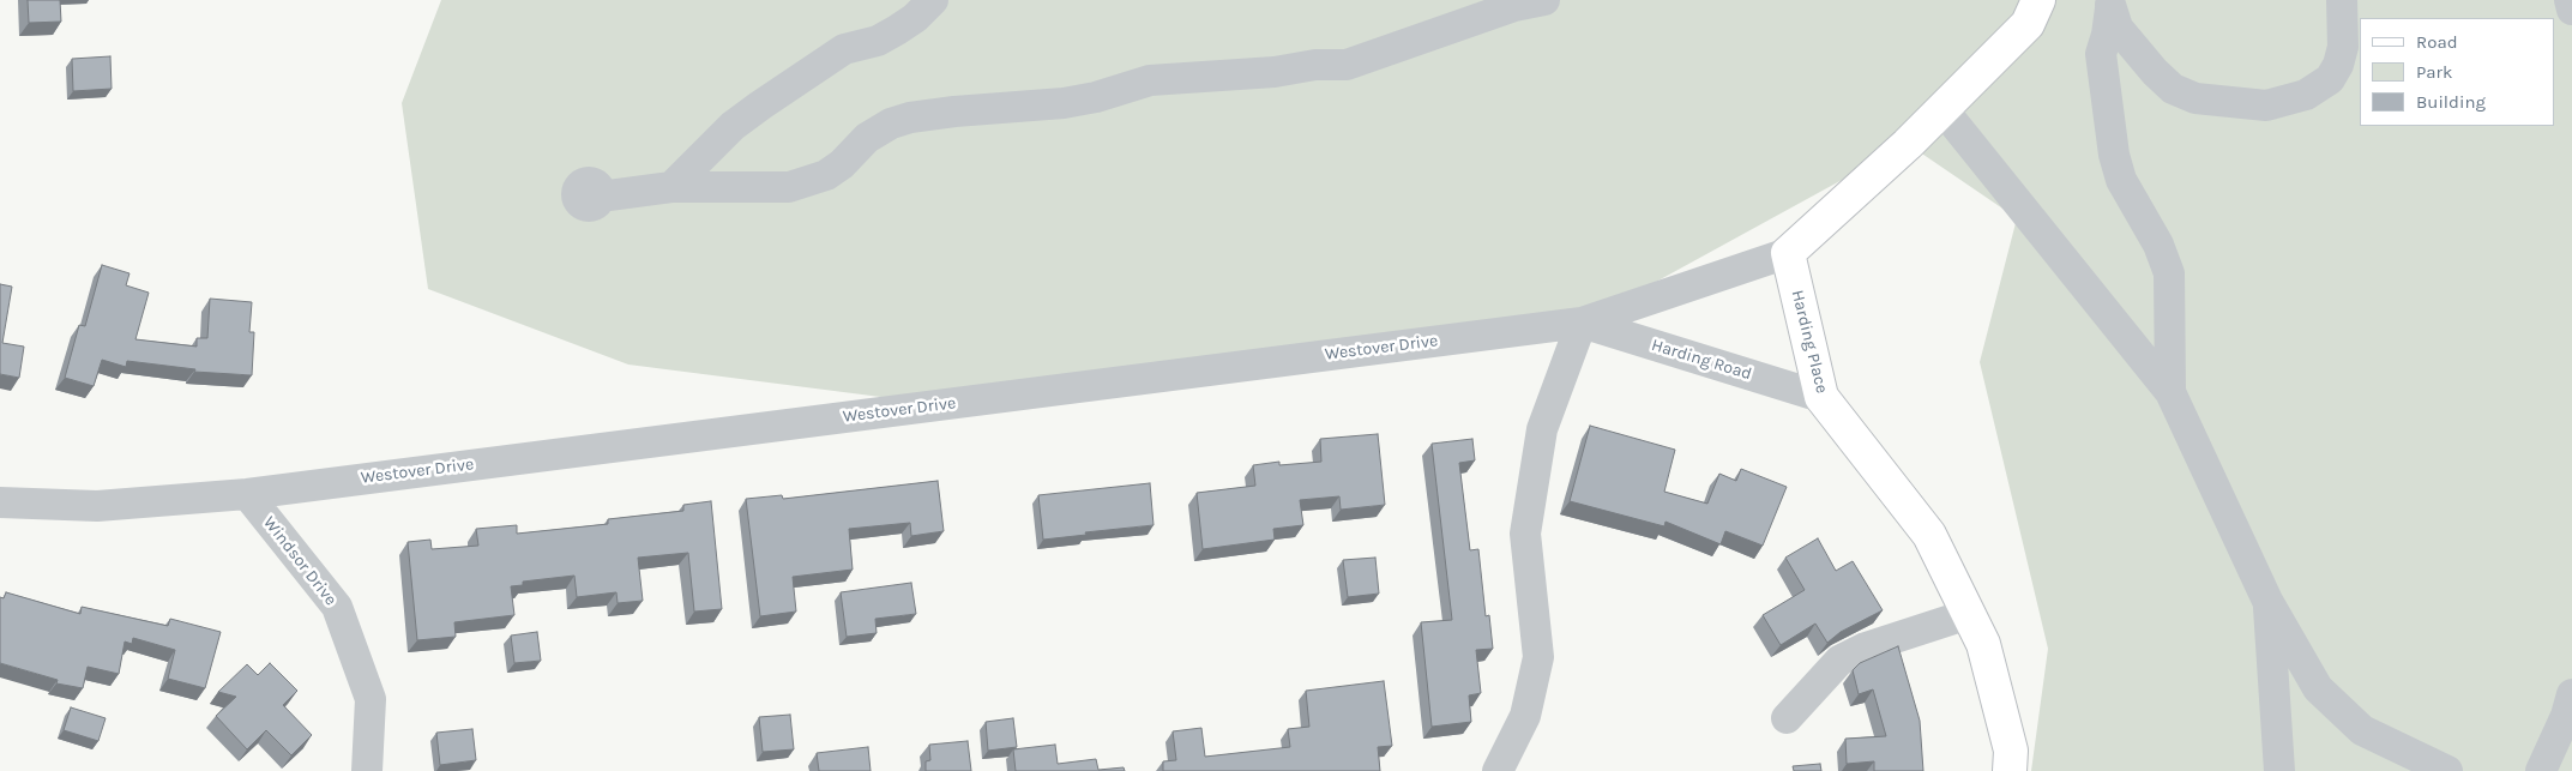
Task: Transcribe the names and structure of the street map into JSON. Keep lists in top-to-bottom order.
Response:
{
  "streets": {
    "main road": ["Harding Place"],
    "street": ["Westover Drive", "Harding Road", "Windsor Drive"]
  },
  "crossings": [
    ["Harding Place", "Westover Drive"],
    ["Harding Place", "Harding Road"],
    ["Westover Drive", "Harding Road"],
    ["Westover Drive", "Windsor Drive"]
  ],
  "legend": ["Road", "Park", "Building"]
}
